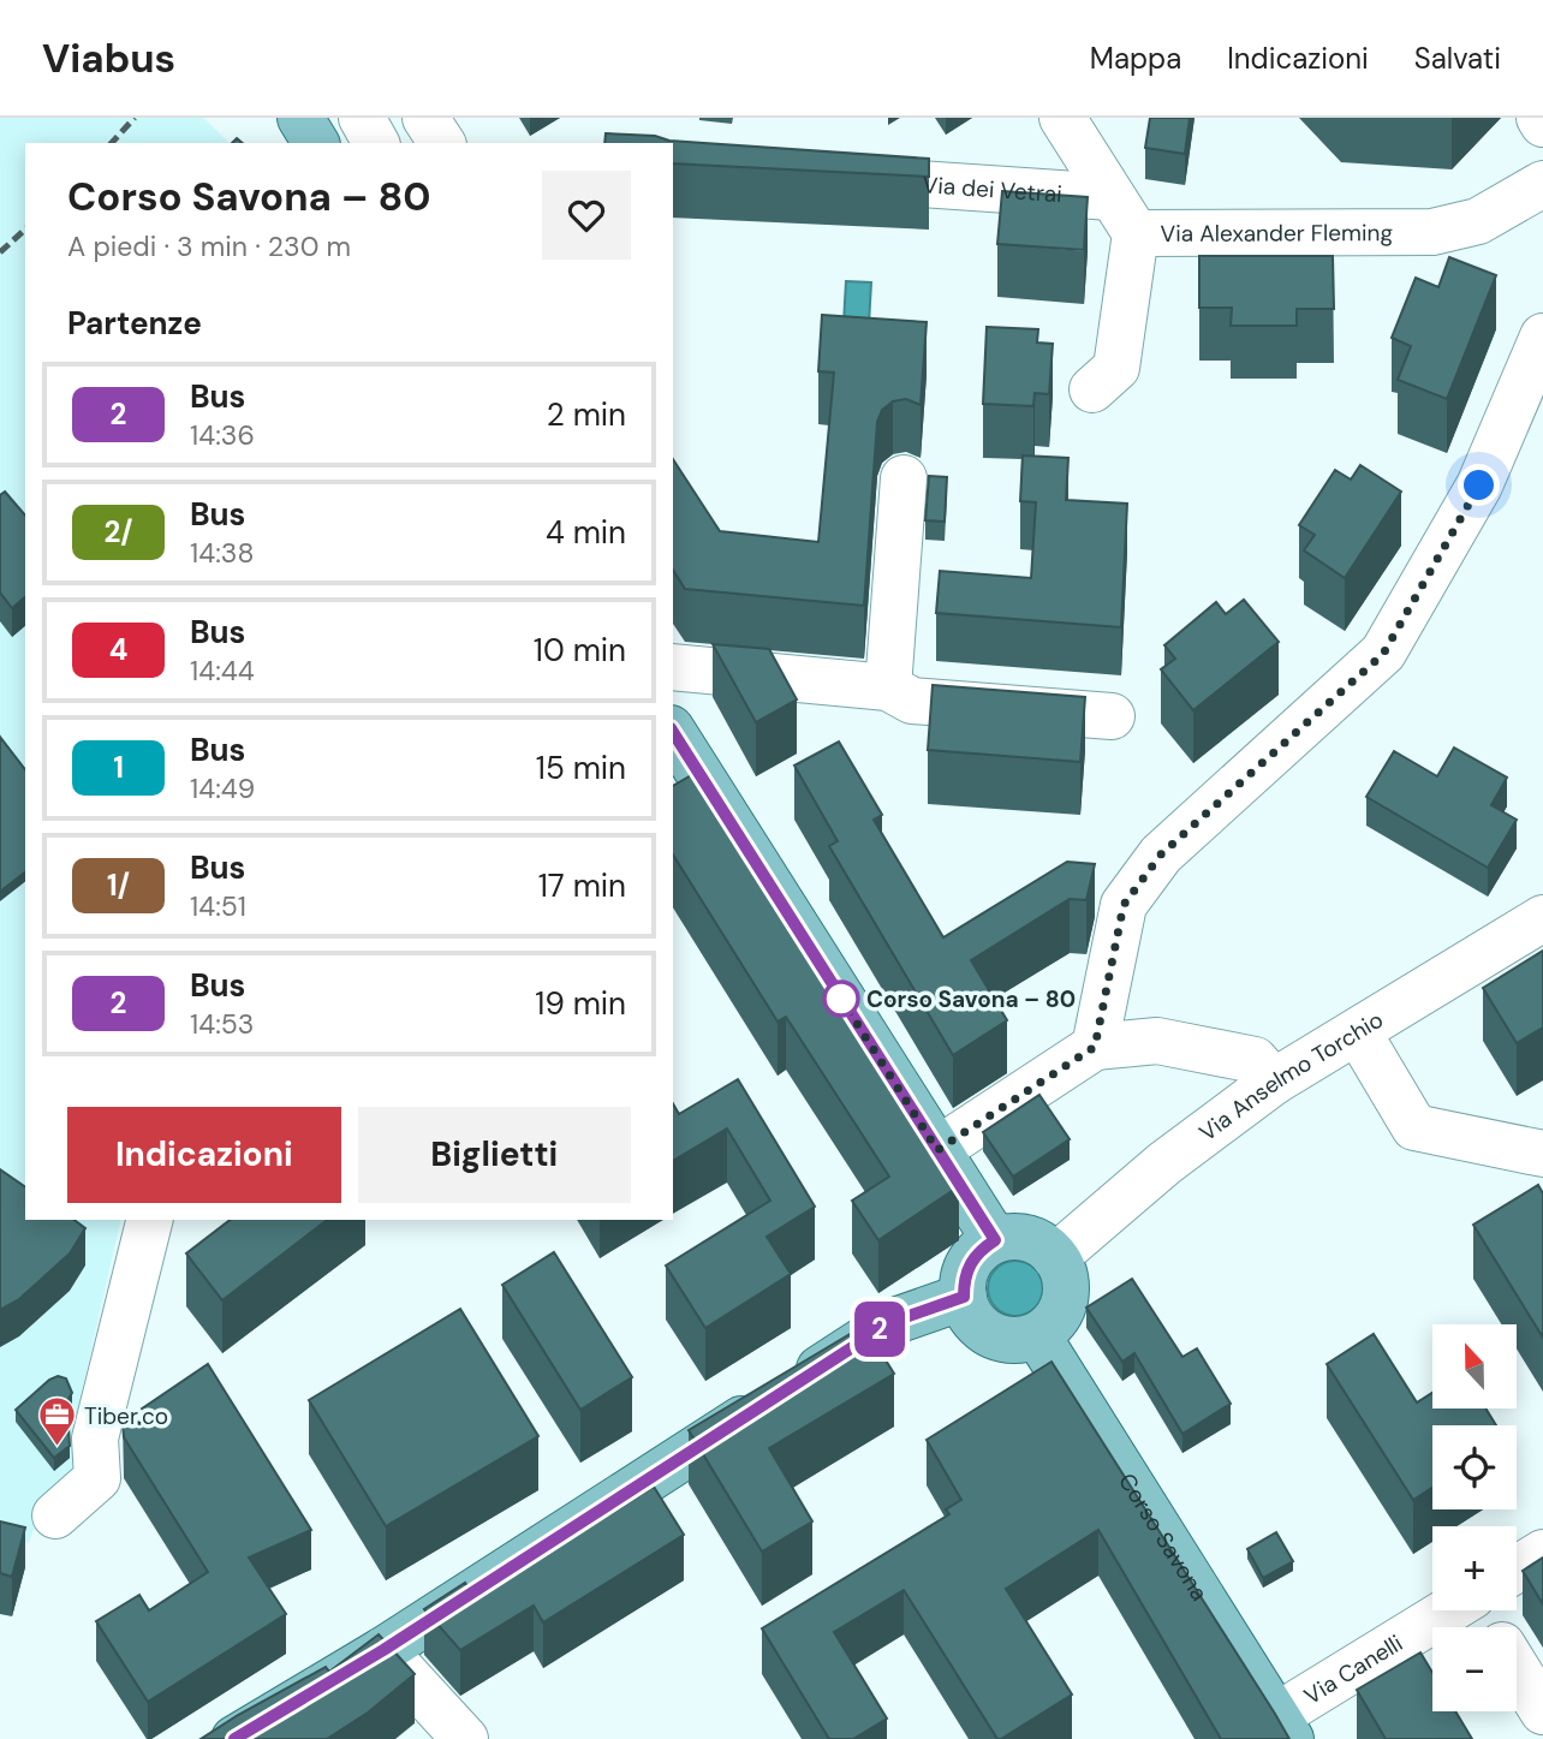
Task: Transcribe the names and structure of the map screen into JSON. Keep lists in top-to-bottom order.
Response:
{
  "streets": {
    "main road": ["Corso Savona"],
    "street": [
      "Via dei Vetrai",
      "Via Alexander Fleming",
      "Via Anselmo Torchio",
      "Via Canelli"
    ]
  },
  "crossings": [
    ["Via dei Vetrai", "Via Alexander Fleming"],
    ["Via Anselmo Torchio", "Corso Savona"],
    ["Corso Savona", "Via Canelli"]
  ],
  "places": {
    "other": ["Corso Savona – 80"],
    "office": ["Tiber.co"]
  },
  "lines": ["bus line 2"],
  "north": "top",
  "page": {
    "header": "Viabus",
    "nav": ["Mappa", "Indicazioni", "Salvati"],
    "on_map": "2",
    "heading": [
      ["Corso Savona – 80", "A piedi · 3 min · 230 m"],
      "Partenze"
    ],
    "list": [
      {
        "mark": "2",
        "name": "Bus",
        "note": "14:36",
        "value": "2 min"
      },
      {
        "mark": "2/",
        "name": "Bus",
        "note": "14:38",
        "value": "4 min"
      },
      {
        "mark": "4",
        "name": "Bus",
        "note": "14:44",
        "value": "10 min"
      },
      {
        "mark": "1",
        "name": "Bus",
        "note": "14:49",
        "value": "15 min"
      },
      {
        "mark": "1/",
        "name": "Bus",
        "note": "14:51",
        "value": "17 min"
      },
      {
        "mark": "2",
        "name": "Bus",
        "note": "14:53",
        "value": "19 min"
      }
    ],
    "buttons": ["Indicazioni", "Biglietti"],
    "map_buttons": ["+", "−"]
  }
}
